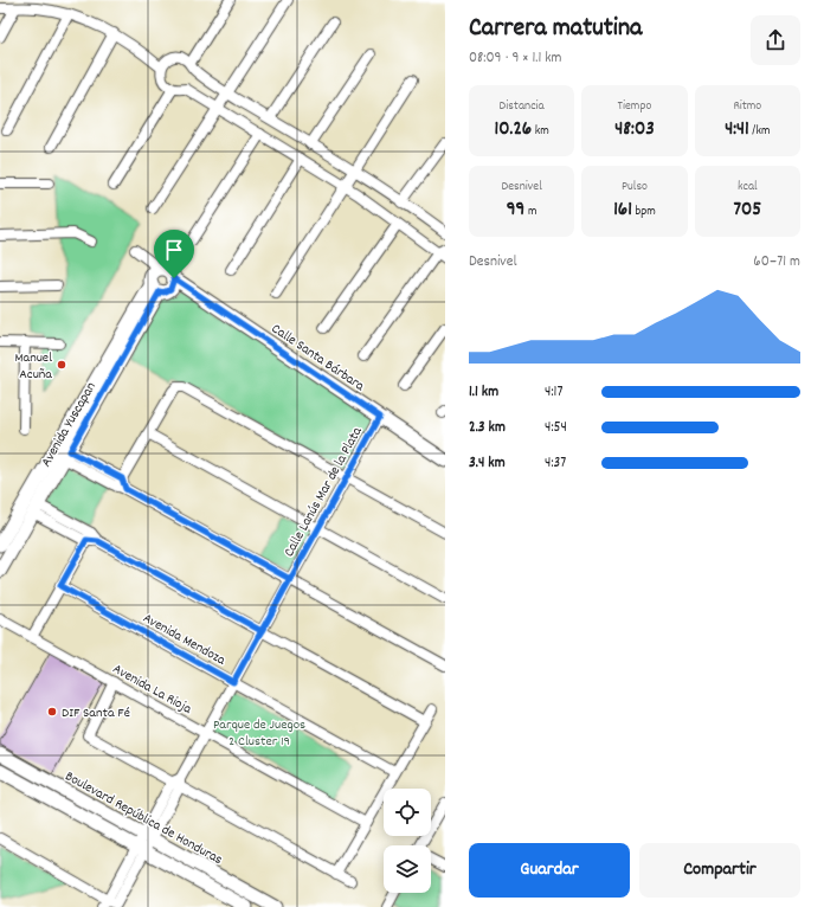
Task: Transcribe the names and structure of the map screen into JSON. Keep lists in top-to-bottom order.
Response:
{
  "streets": {
    "street": [
      "Calle Santa Bárbara",
      "Avenida Yuscapan",
      "Calle Lanús Mar de la Plata",
      "Avenida Mendoza",
      "Avenida La Rioja",
      "Boulevard República de Honduras"
    ]
  },
  "crossings": [
    ["Calle Santa Bárbara", "Avenida Yuscapan"],
    ["Calle Santa Bárbara", "Calle Lanús Mar de la Plata"],
    ["Calle Lanús Mar de la Plata", "Avenida Mendoza"],
    ["Calle Lanús Mar de la Plata", "Avenida La Rioja"],
    ["Calle Lanús Mar de la Plata", "Boulevard República de Honduras"]
  ],
  "parks": ["Parque de Juegos 2 Cluster 19"],
  "places": ["Manuel Acuña", "DIF Santa Fé"],
  "page": {
    "heading": ["Carrera matutina", "08:09 · 9 × 1.1 km"],
    "stats": [
      ["Distancia", "10.26 km"],
      ["Tiempo", "48:03"],
      ["Ritmo", "4:41 /km"],
      ["Desnivel", "99 m"],
      ["Pulso", "161 bpm"],
      ["kcal", "705"]
    ],
    "chart": ["Desnivel", "60–71 m"],
    "list": [
      {
        "name": "1.1 km",
        "note": "4:17"
      },
      {
        "name": "2.3 km",
        "note": "4:54"
      },
      {
        "name": "3.4 km",
        "note": "4:37"
      }
    ],
    "buttons": ["Guardar", "Compartir"]
  }
}
